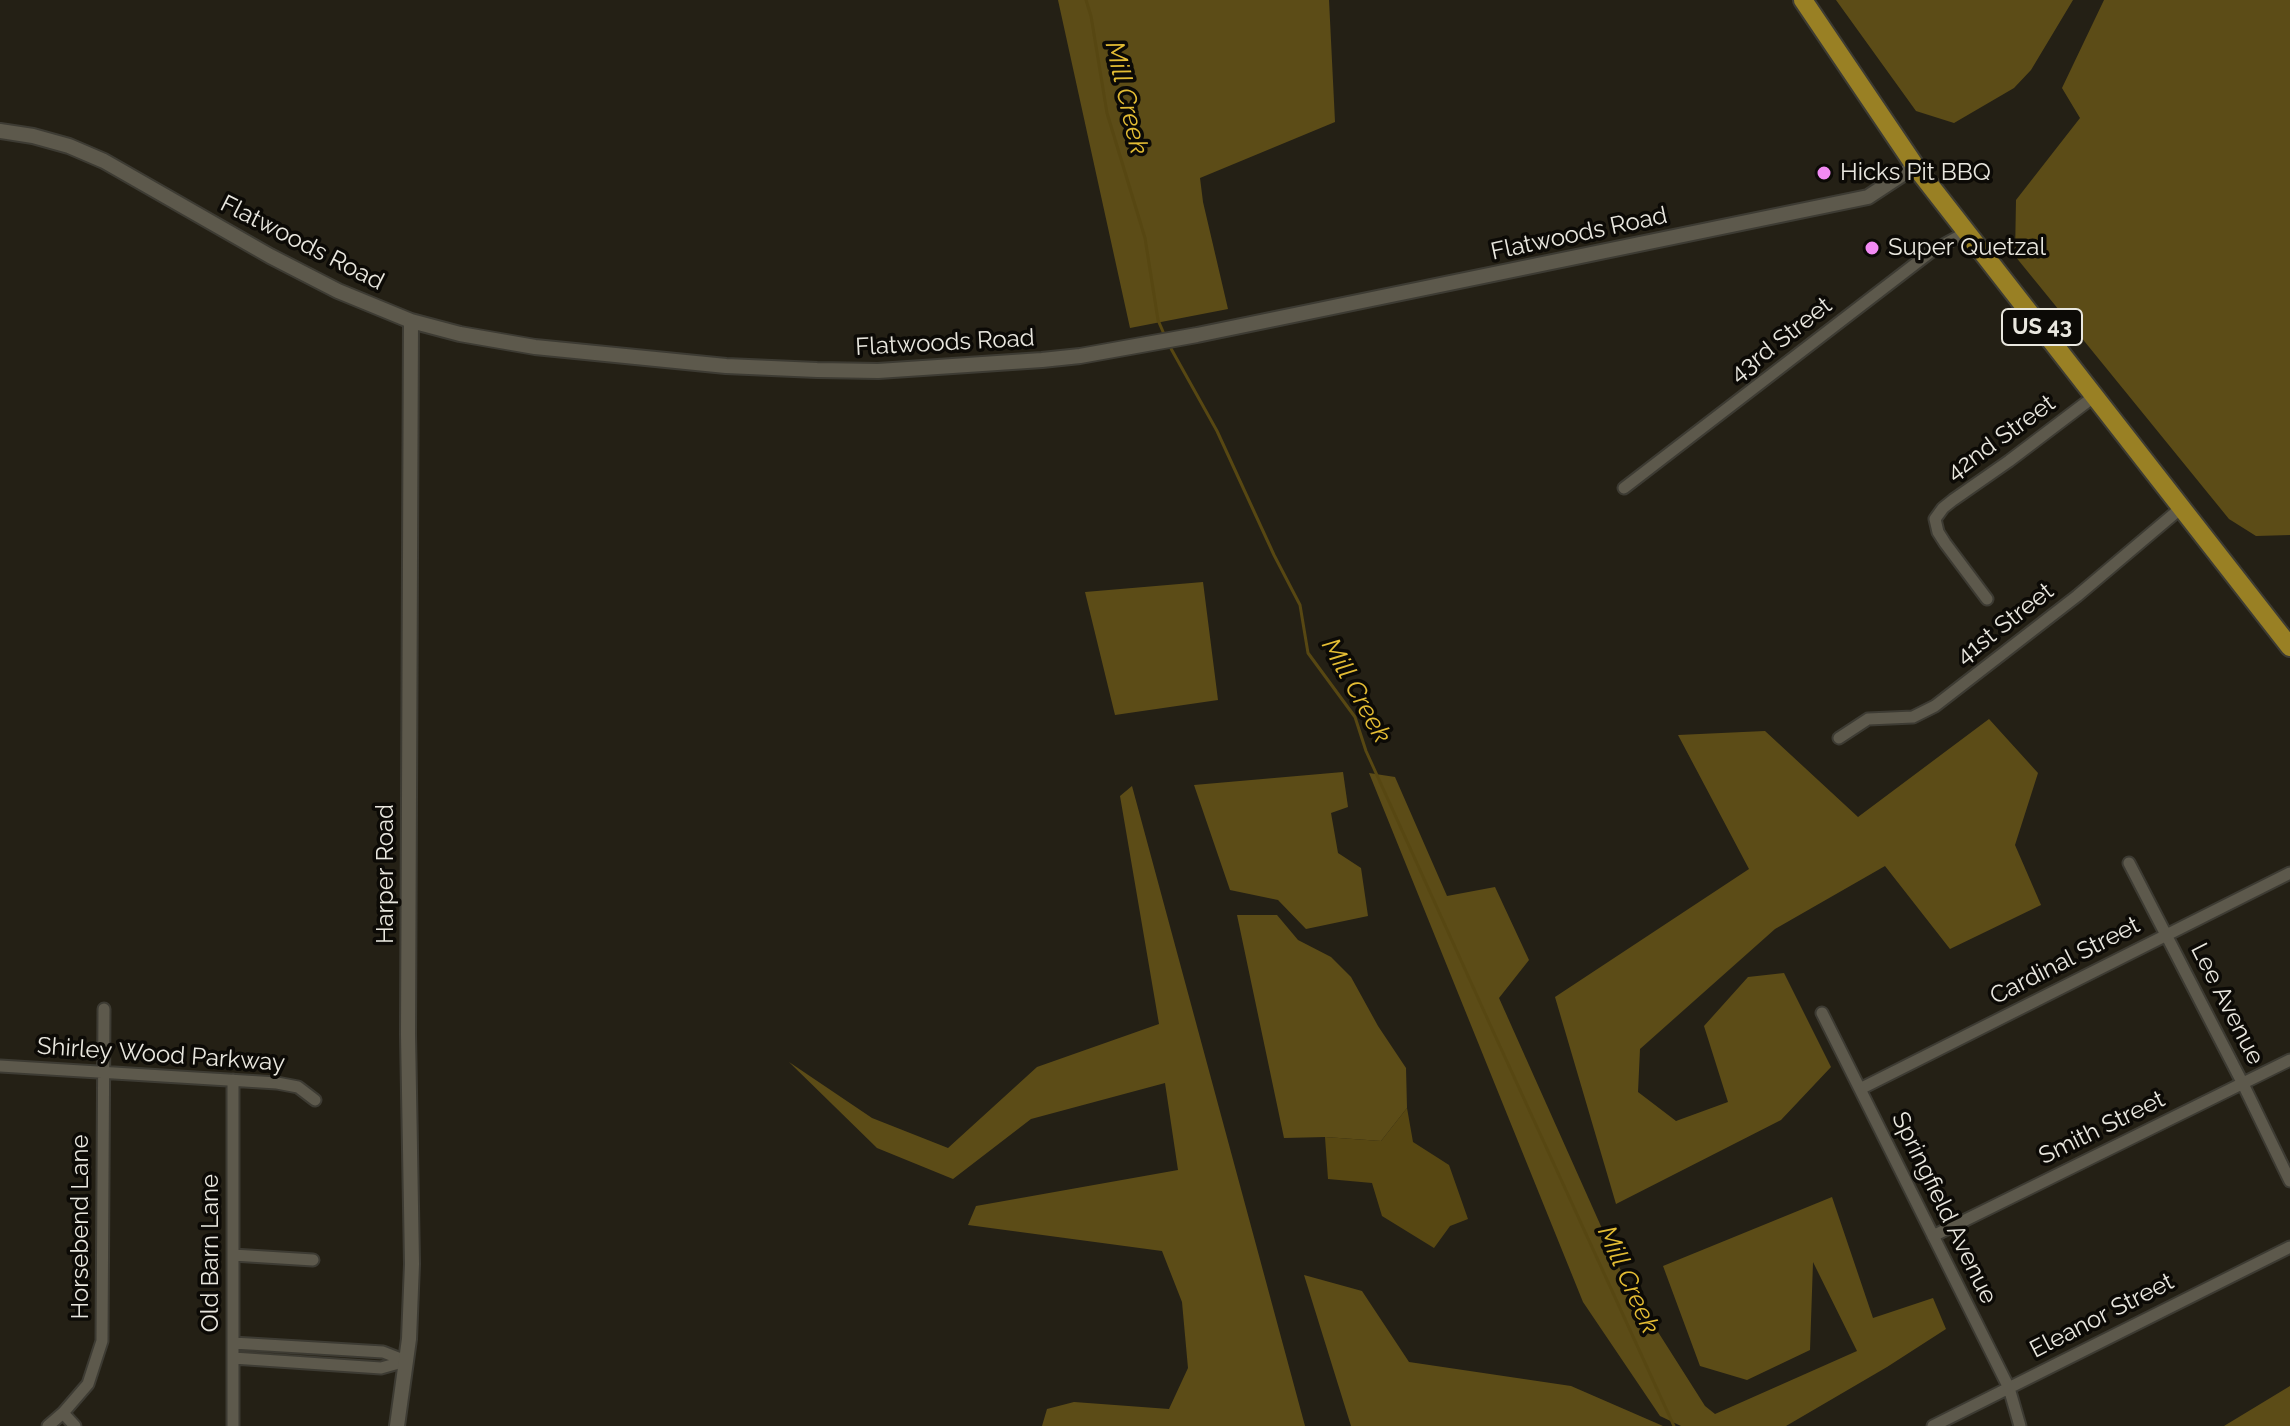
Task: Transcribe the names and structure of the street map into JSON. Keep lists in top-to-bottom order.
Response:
{
  "streets": {
    "highway": ["US 43"],
    "street": [
      "Flatwoods Road",
      "43rd Street",
      "42nd Street",
      "41st Street",
      "Harper Road",
      "Cardinal Street",
      "Lee Avenue",
      "Shirley Wood Parkway",
      "Smith Street",
      "Springfield Avenue",
      "Horsebend Lane",
      "Old Barn Lane",
      "Eleanor Street"
    ]
  },
  "crossings": [
    ["Flatwoods Road", "US 43"],
    ["Flatwoods Road", "Harper Road"],
    ["US 43", "43rd Street"],
    ["US 43", "42nd Street"],
    ["US 43", "41st Street"],
    ["Cardinal Street", "Lee Avenue"],
    ["Cardinal Street", "Springfield Avenue"],
    ["Lee Avenue", "Smith Street"],
    ["Shirley Wood Parkway", "Horsebend Lane"],
    ["Shirley Wood Parkway", "Old Barn Lane"],
    ["Smith Street", "Springfield Avenue"],
    ["Springfield Avenue", "Eleanor Street"]
  ],
  "water": ["Mill Creek"],
  "places": ["Hicks Pit BBQ", "Super Quetzal"]
}
